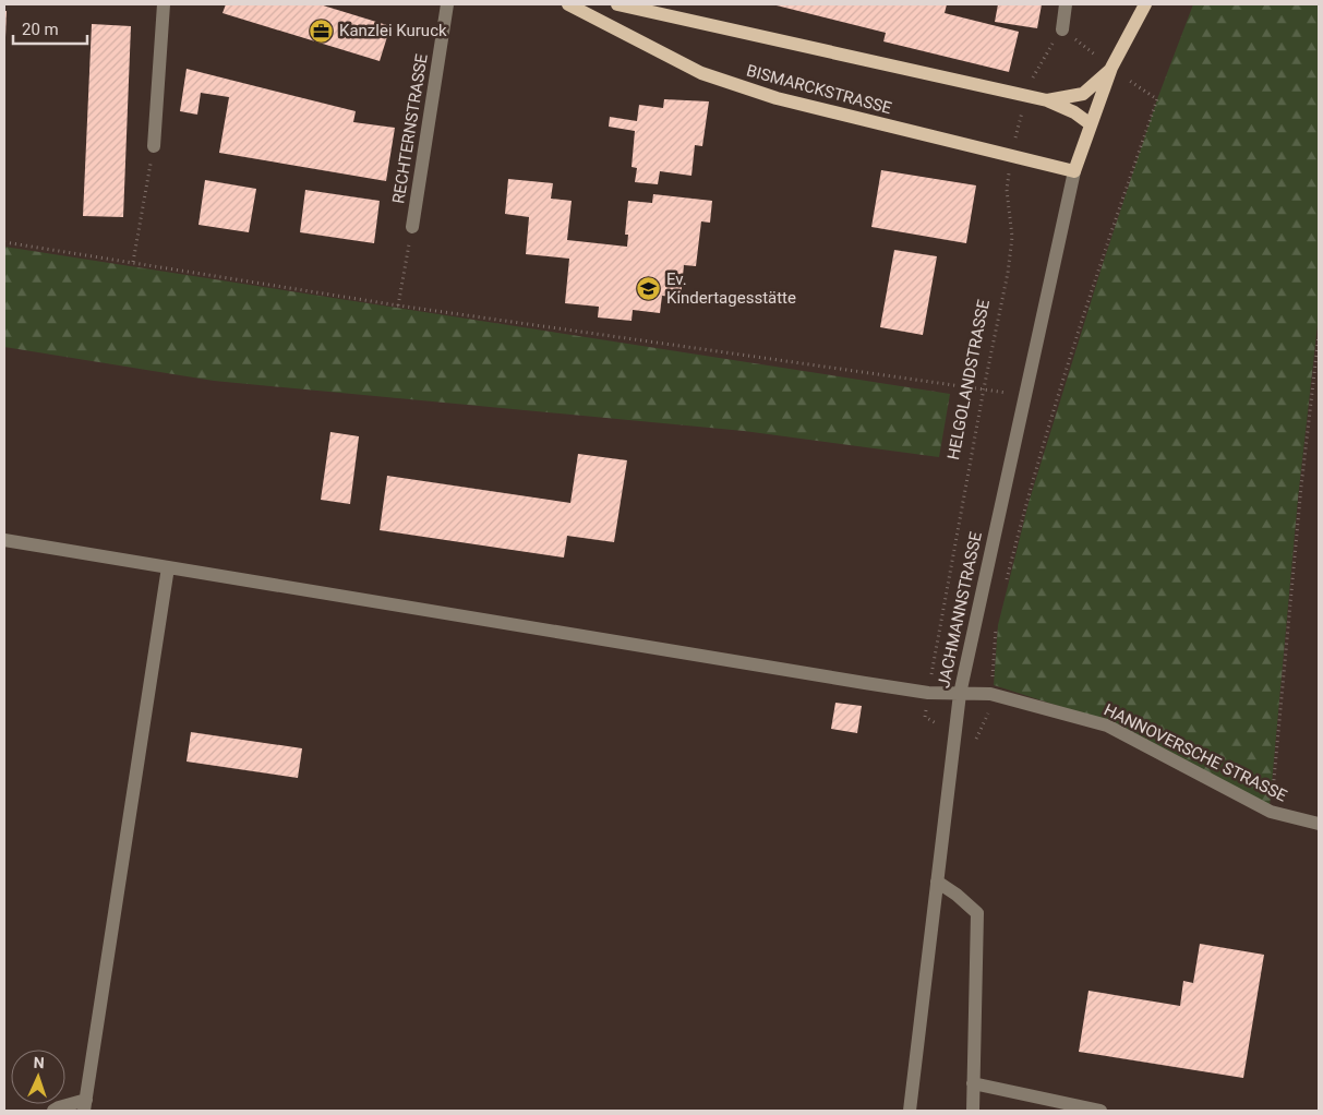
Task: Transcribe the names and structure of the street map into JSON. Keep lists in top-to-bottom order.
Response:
{
  "streets": {
    "main road": ["BISMARCKSTRASSE", "JACHMANNSTRASSE"],
    "street": ["RECHTERNSTRASSE", "HANNOVERSCHE STRASSE"],
    "path": ["HELGOLANDSTRASSE"]
  },
  "crossings": [
    ["BISMARCKSTRASSE", "HELGOLANDSTRASSE"],
    ["BISMARCKSTRASSE", "JACHMANNSTRASSE"],
    ["HELGOLANDSTRASSE", "JACHMANNSTRASSE"],
    ["HELGOLANDSTRASSE", "HANNOVERSCHE STRASSE"],
    ["JACHMANNSTRASSE", "HANNOVERSCHE STRASSE"]
  ],
  "places": {
    "office": ["Kanzlei Kuruck"],
    "school or university": ["Ev. Kindertagesstätte"]
  },
  "scale_bar": "20 m",
  "north": "top"
}
